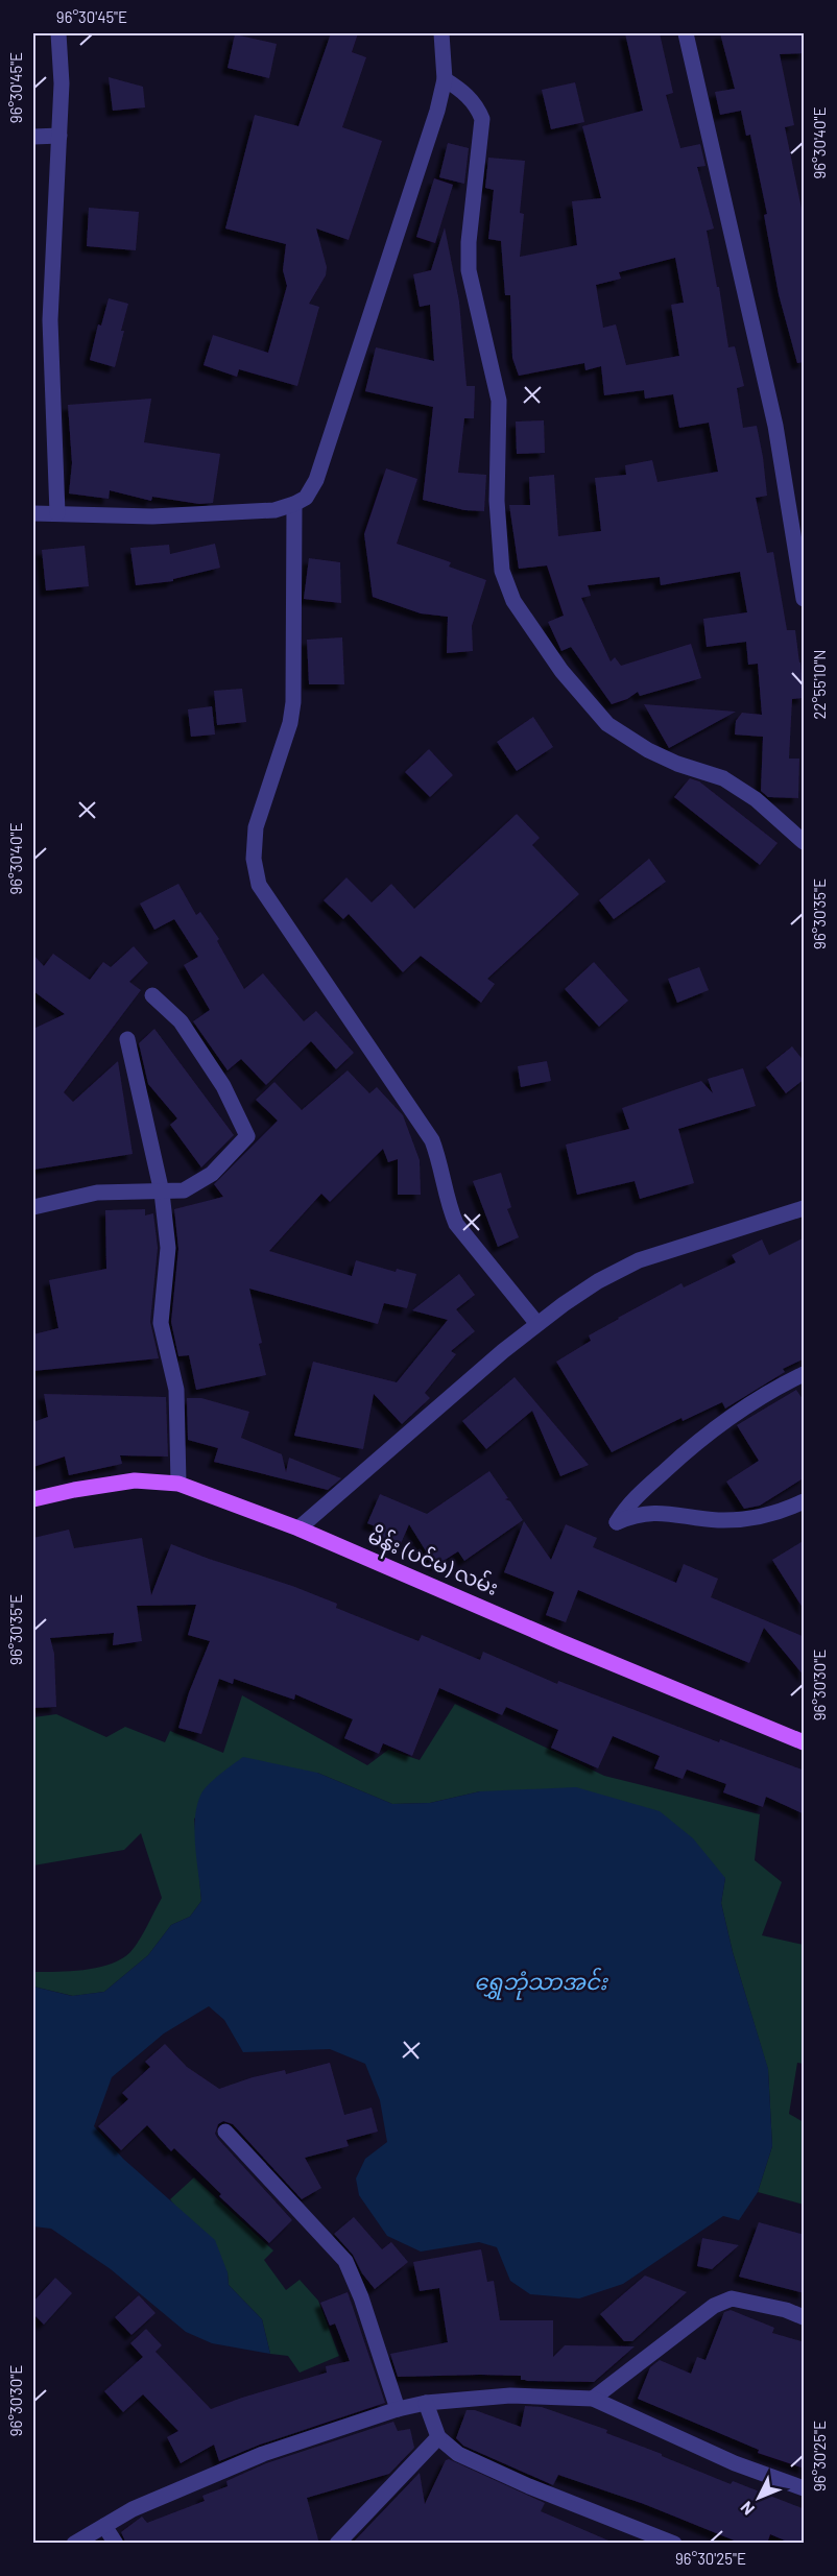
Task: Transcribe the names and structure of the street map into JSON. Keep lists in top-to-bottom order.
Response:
{
  "streets": {
    "main road": ["မိန်း (ပင်မ) လမ်း"]
  },
  "water": ["ရွှေဘုံသာအင်း"],
  "north": "bottom left",
  "coordinates": [
    "96°30'45\"E",
    "96°30'40\"E",
    "22°55'10\"N",
    "96°30'35\"E",
    "96°30'30\"E",
    "96°30'25\"E"
  ]
}
